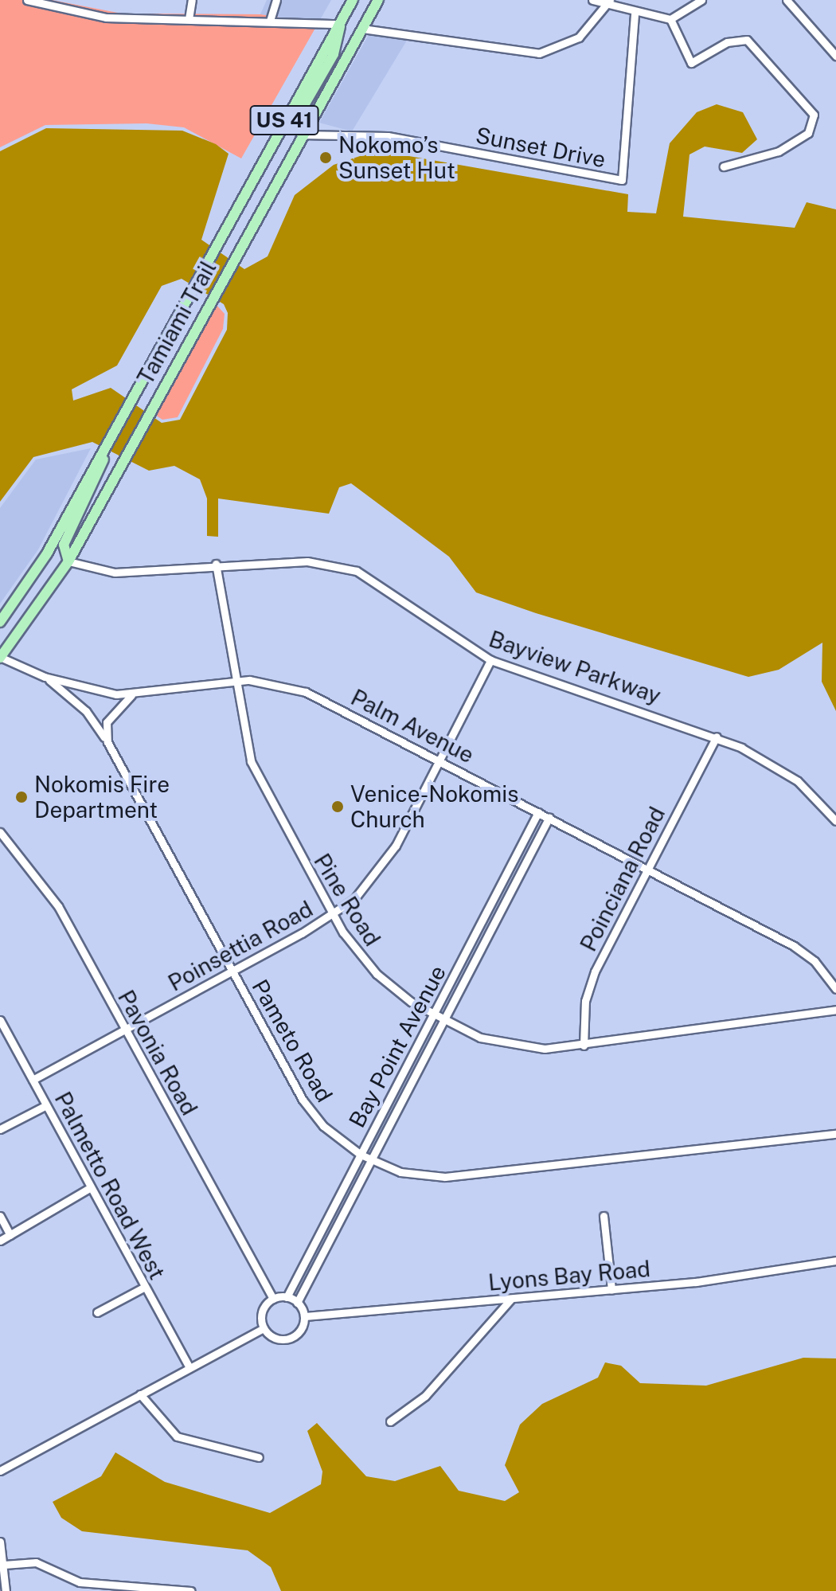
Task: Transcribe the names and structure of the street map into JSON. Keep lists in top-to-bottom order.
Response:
{
  "streets": {
    "main road": ["US 41", "Tamiami Trail"],
    "street": [
      "Sunset Drive",
      "Bayview Parkway",
      "Palm Avenue",
      "Poinciana Road",
      "Pine Road",
      "Poinsettia Road",
      "Pameto Road",
      "Bay Point Avenue",
      "Pavonia Road",
      "Palmetto Road West",
      "Lyons Bay Road"
    ]
  },
  "crossings": [
    ["Sunset Drive", "Tamiami Trail"],
    ["Tamiami Trail", "Bayview Parkway"],
    ["Tamiami Trail", "Palm Avenue"],
    ["Bayview Parkway", "Poinciana Road"],
    ["Bayview Parkway", "Pine Road"],
    ["Bayview Parkway", "Poinsettia Road"],
    ["Palm Avenue", "Poinciana Road"],
    ["Palm Avenue", "Pine Road"],
    ["Palm Avenue", "Poinsettia Road"],
    ["Palm Avenue", "Pameto Road"],
    ["Palm Avenue", "Bay Point Avenue"],
    ["Poinciana Road", "Pine Road"],
    ["Pine Road", "Poinsettia Road"],
    ["Pine Road", "Bay Point Avenue"],
    ["Poinsettia Road", "Pameto Road"],
    ["Poinsettia Road", "Pavonia Road"],
    ["Poinsettia Road", "Palmetto Road West"],
    ["Pameto Road", "Bay Point Avenue"],
    ["Bay Point Avenue", "Pavonia Road"],
    ["Bay Point Avenue", "Lyons Bay Road"],
    ["Pavonia Road", "Lyons Bay Road"]
  ],
  "places": ["Nokomo’s Sunset Hut", "Nokomis Fire Department", "Venice-Nokomis Church"]
}
